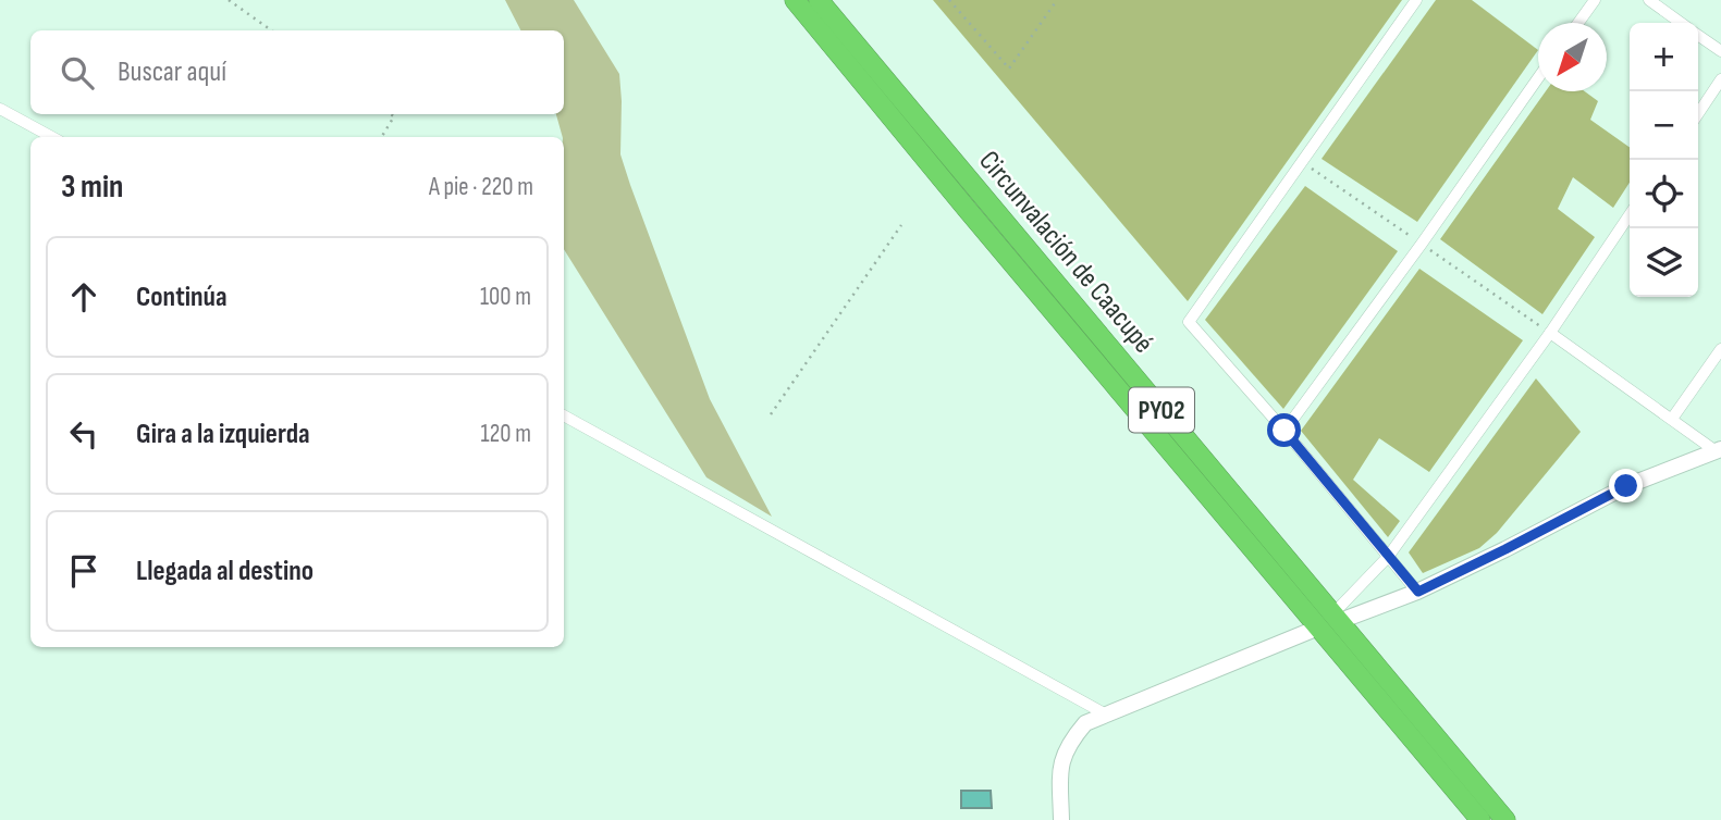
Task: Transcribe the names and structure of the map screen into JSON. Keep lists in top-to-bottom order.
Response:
{
  "streets": {
    "highway": ["Circunvalación de Caacupé", "PY02"]
  },
  "north": "bottom left",
  "page": {
    "map_buttons": ["+", "−"],
    "search": "Buscar aquí",
    "heading": ["3 min", "A pie · 220 m"],
    "list": [
      ["Continúa", "100 m"],
      ["Gira a la izquierda", "120 m"],
      "Llegada al destino"
    ]
  }
}
